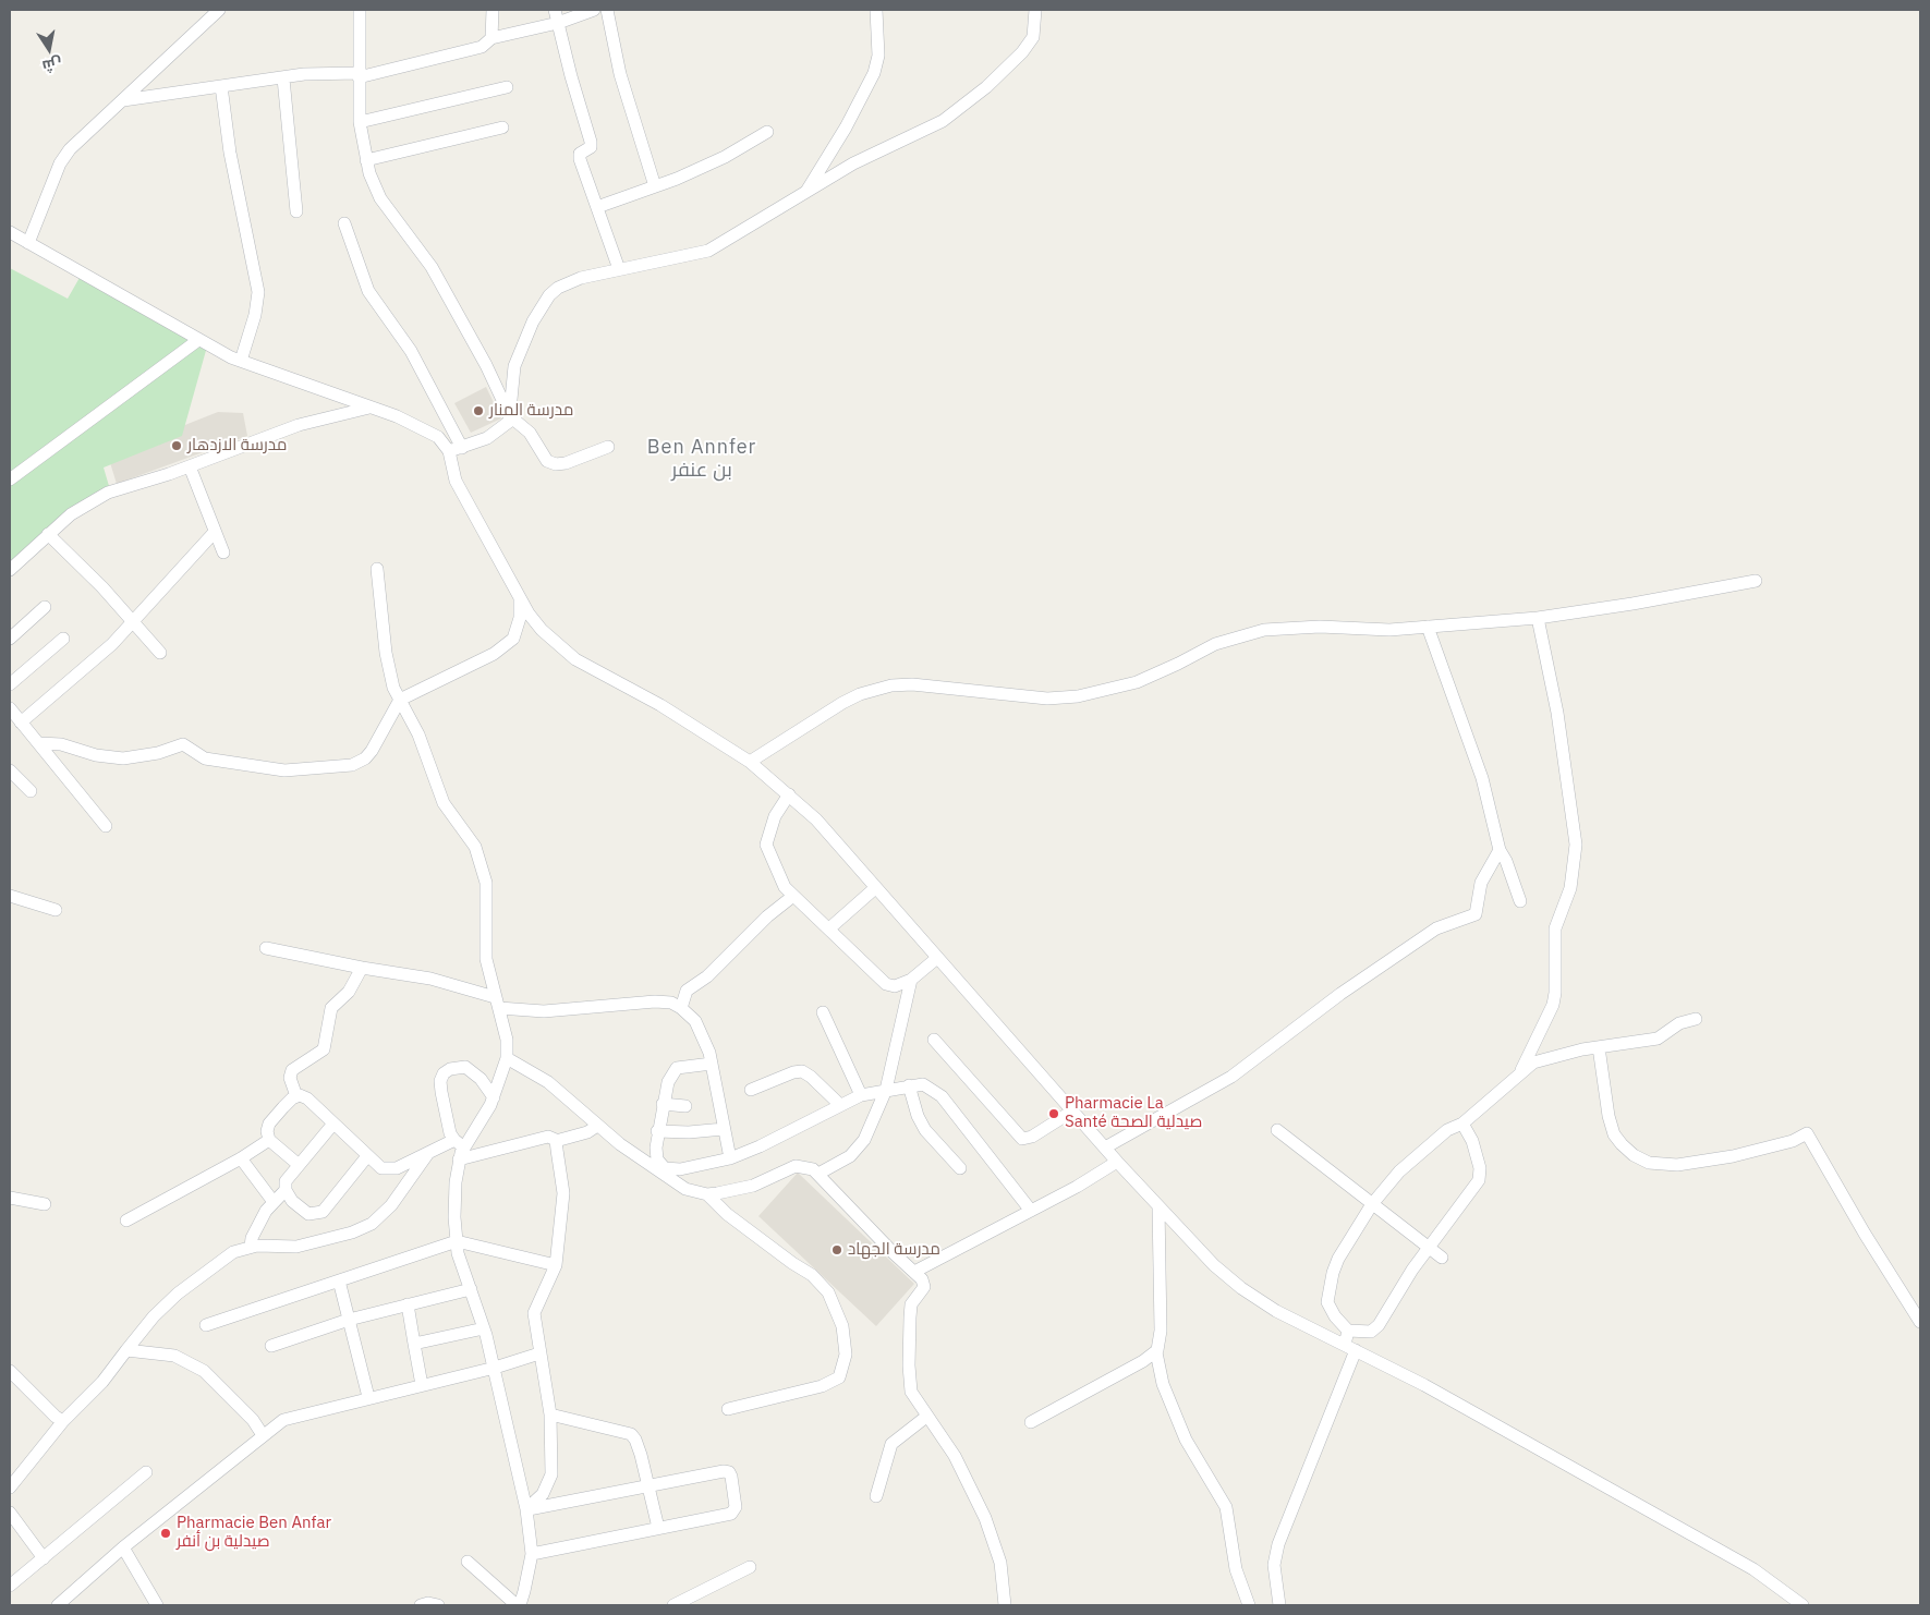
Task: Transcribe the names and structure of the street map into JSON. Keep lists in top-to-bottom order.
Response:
{
  "districts": ["Ben Annfer بن عنفر"],
  "places": [
    "مدرسة المنار",
    "مدرسة الازدهار",
    "Pharmacie La Santé صيدلية الصحة",
    "مدرسة الجهاد",
    "Pharmacie Ben Anfar صيدلية بن أنفر"
  ],
  "north": "bottom"
}
